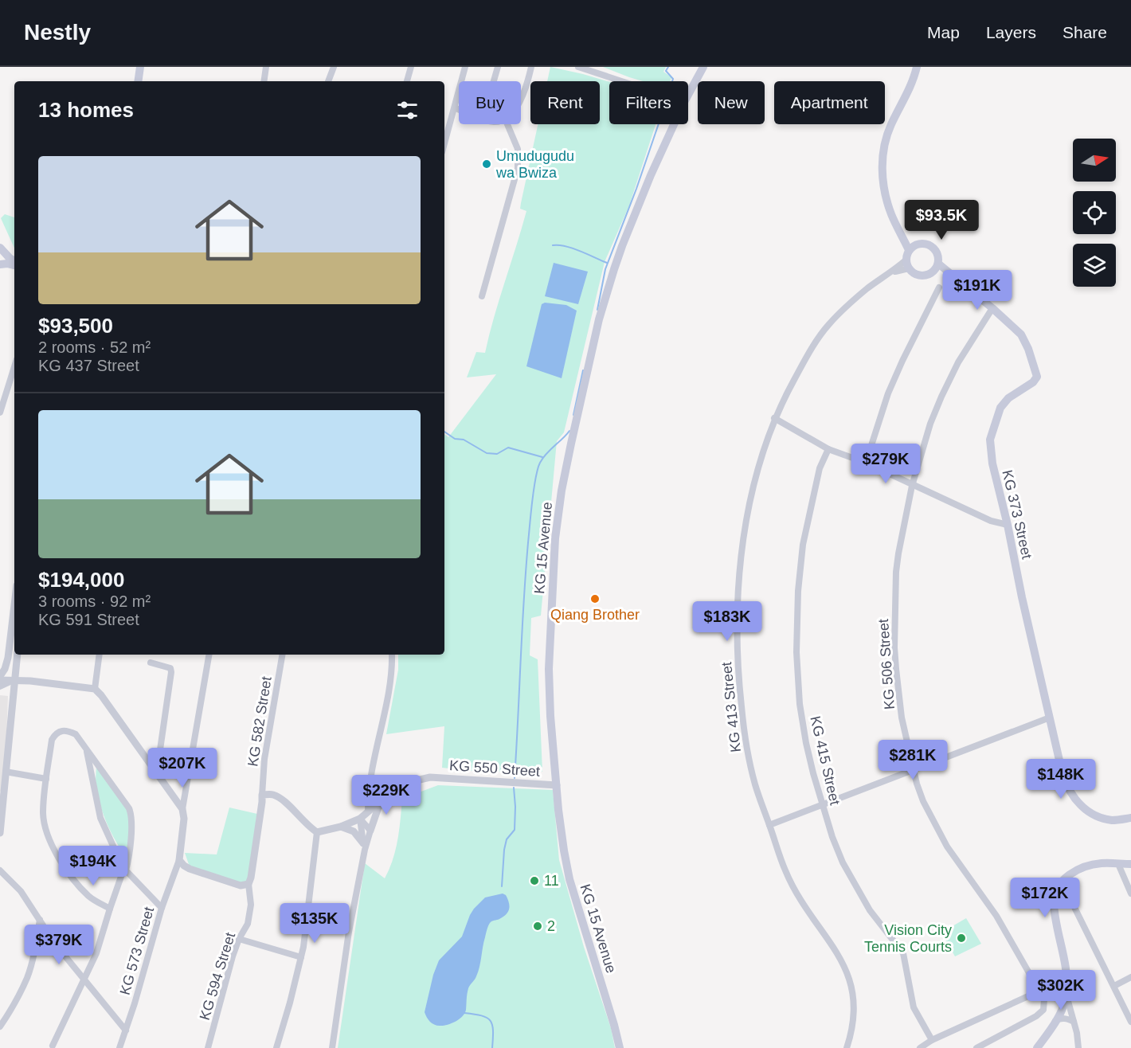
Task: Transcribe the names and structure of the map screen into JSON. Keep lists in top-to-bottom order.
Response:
{
  "streets": {
    "main road": ["KG 373 Street", "KG 15 Avenue"],
    "street": [
      "KG 506 Street",
      "KG 413 Street",
      "KG 582 Street",
      "KG 415 Street",
      "KG 550 Street",
      "KG 573 Street",
      "KG 594 Street"
    ]
  },
  "crossings": [
    ["KG 373 Street", "KG 506 Street"],
    ["KG 15 Avenue", "KG 550 Street"]
  ],
  "places": [
    "Umudugudu wa Bwiza",
    "Qiang Brother",
    "11",
    "2",
    "Vision City Tennis Courts"
  ],
  "north": "right",
  "page": {
    "header": "Nestly",
    "nav": ["Map", "Layers", "Share"],
    "chip": [
      "Buy",
      "Rent",
      "Filters",
      "New",
      "Apartment"
    ],
    "heading": "13 homes",
    "list": [
      {
        "name": "$93,500",
        "note": "2 rooms · 52 m² · KG 437 Street"
      },
      {
        "name": "$194,000",
        "note": "3 rooms · 92 m² · KG 591 Street"
      }
    ],
    "price": [
      "$93.5K",
      "$191K",
      "$279K",
      "$183K",
      "$281K",
      "$207K",
      "$148K",
      "$229K",
      "$194K",
      "$172K",
      "$135K",
      "$379K",
      "$302K"
    ]
  }
}
